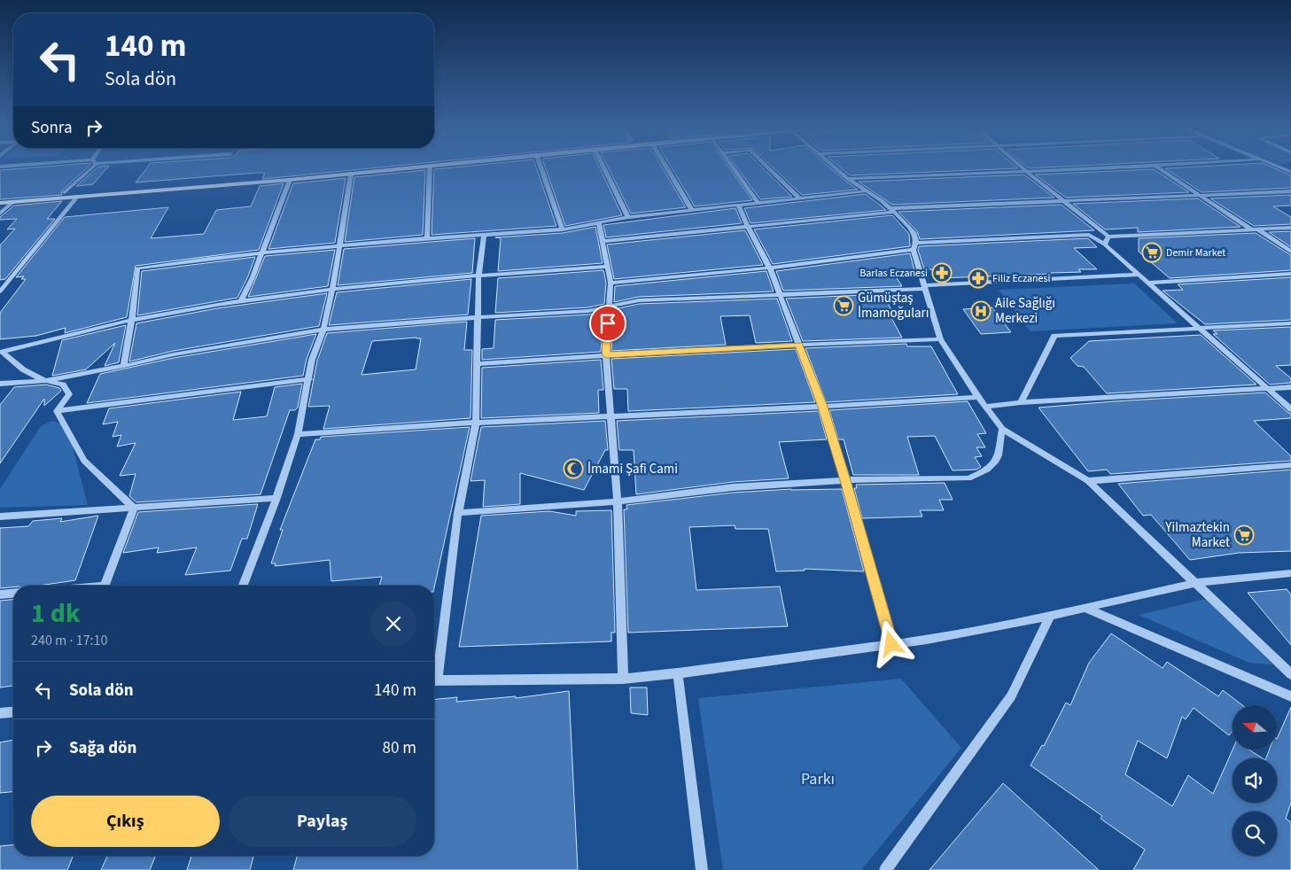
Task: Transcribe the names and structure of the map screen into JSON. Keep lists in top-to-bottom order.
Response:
{
  "parks": ["Parkı"],
  "places": {
    "supermarket": ["Demir Market", "Gümüştaş İmamoğuları", "Yilmaztekin Market"],
    "pharmacy": ["Barlas Eczanesi", "Filiz Eczanesi"],
    "hospital": ["Aile Sağlığı Merkezi"],
    "mosque": ["İmami Şafi Cami"]
  },
  "north": "left",
  "page": {
    "turn": ["140 m", "Sola dön"],
    "then": "Sonra",
    "heading": ["1 dk", "240 m · 17:10"],
    "list": [
      {
        "name": "Sola dön",
        "value": "140 m"
      },
      {
        "name": "Sağa dön",
        "value": "80 m"
      }
    ],
    "buttons": ["Çıkış", "Paylaş"]
  }
}
